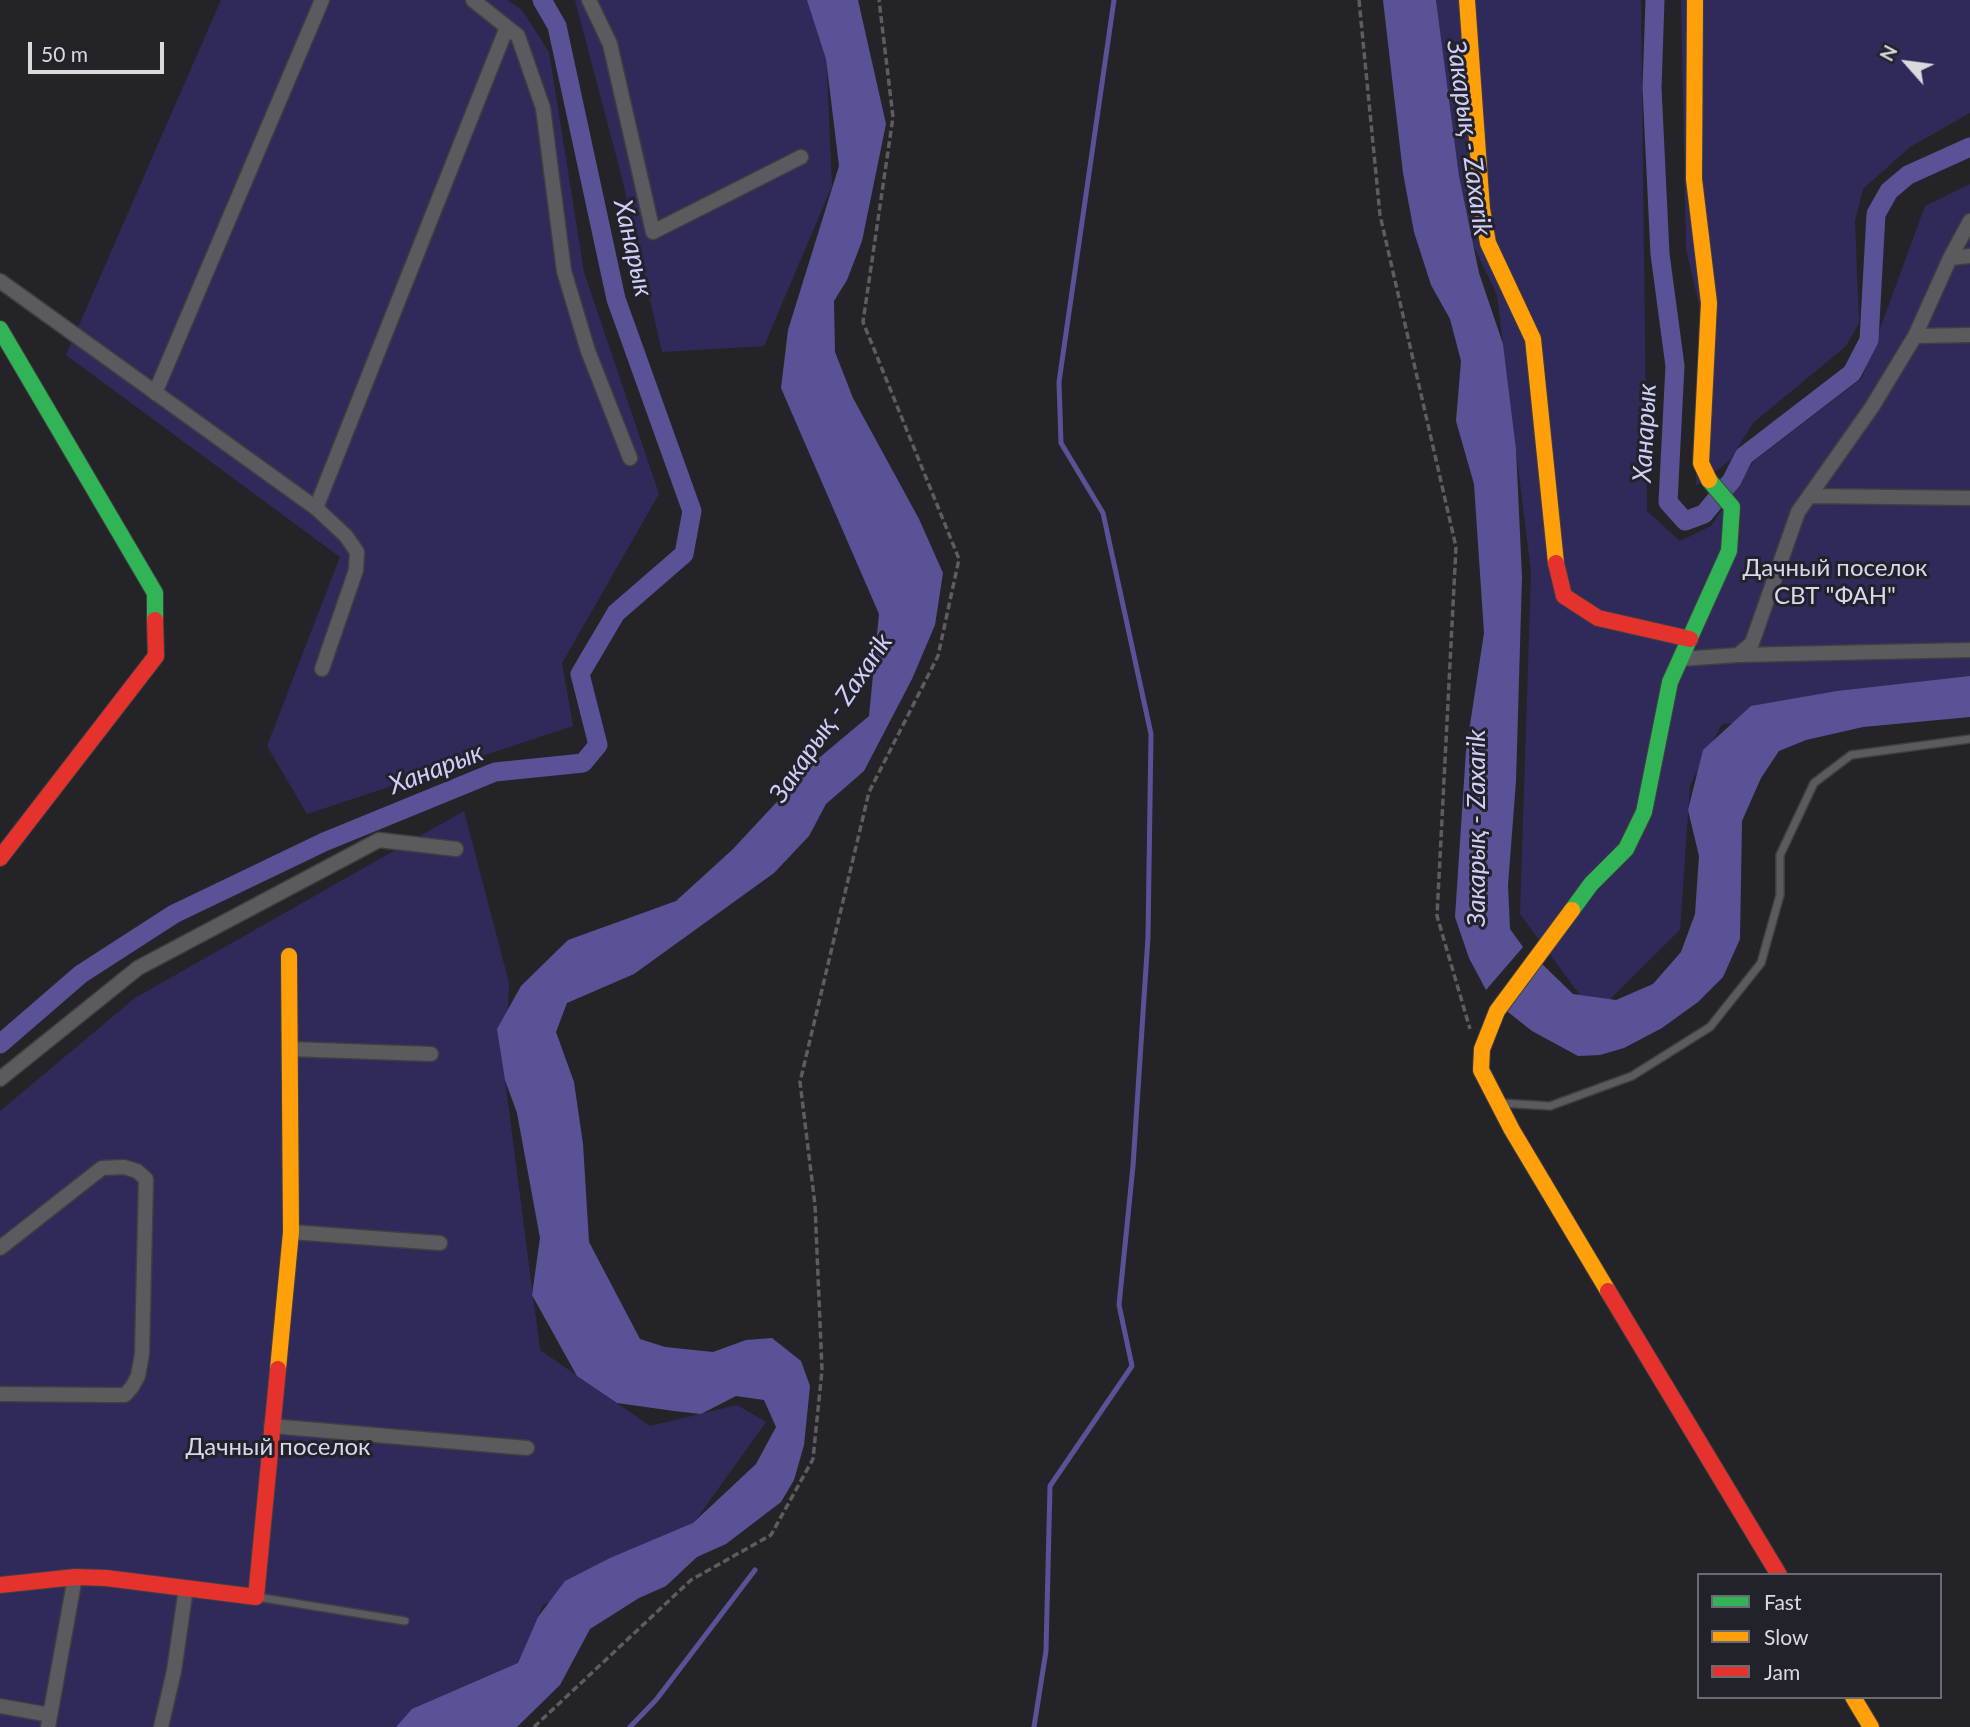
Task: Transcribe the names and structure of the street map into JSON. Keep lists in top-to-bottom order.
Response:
{
  "water": ["Закарық - Zaxarik", "Ханарык"],
  "parks": ["Дачный поселок СВТ \"ФАН\"", "Дачный поселок"],
  "legend": ["Fast", "Slow", "Jam"],
  "scale_bar": "50 m",
  "north": "top left"
}
